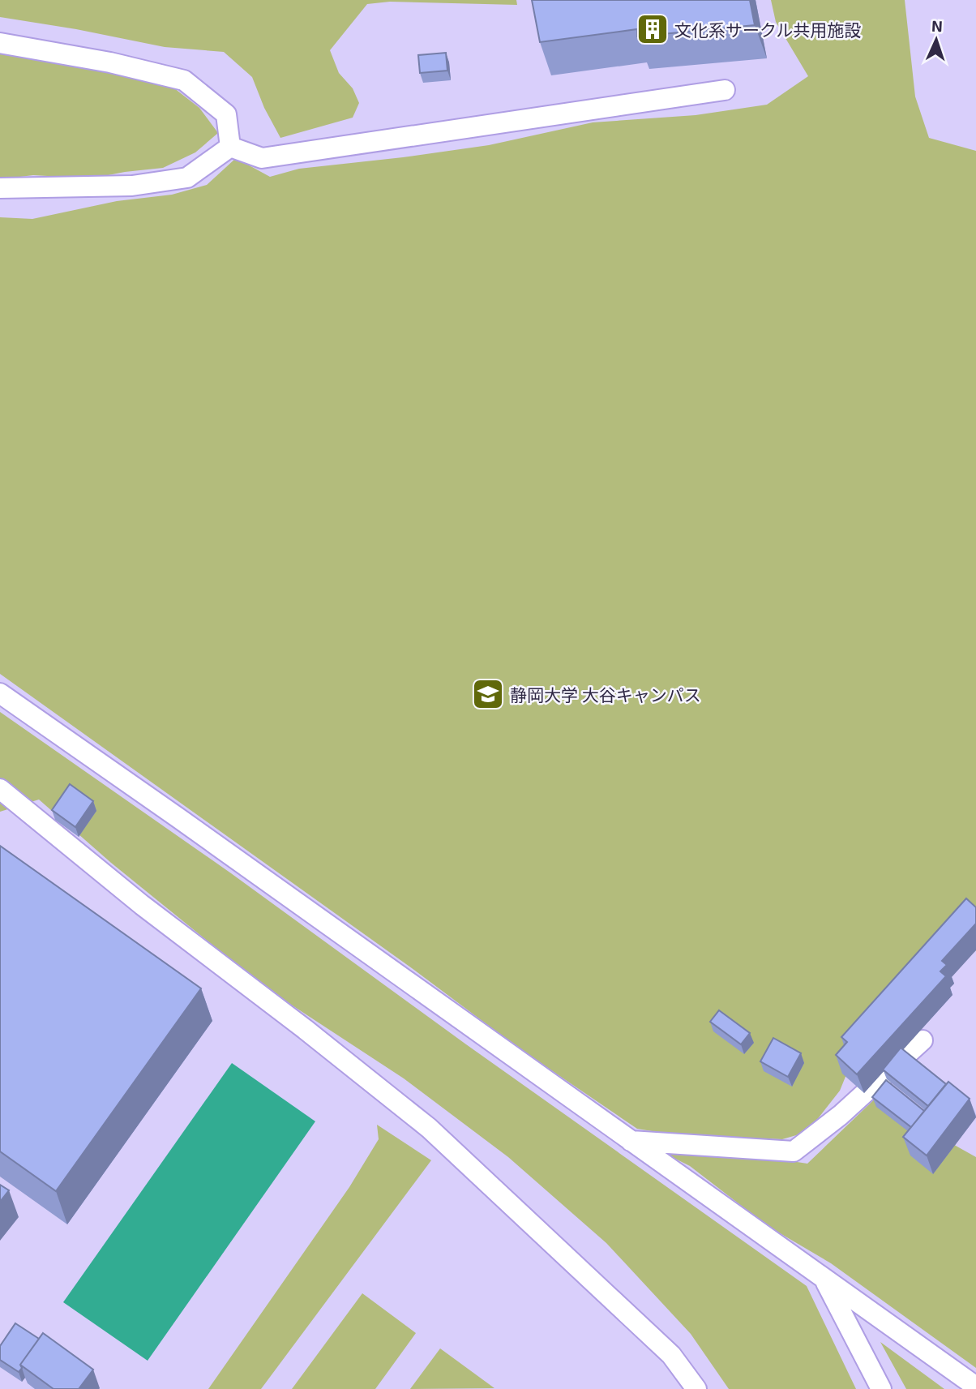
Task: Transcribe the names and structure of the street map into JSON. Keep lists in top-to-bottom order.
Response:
{
  "places": {
    "building": ["文化系サークル共用施設"],
    "school or university": ["静岡大学 大谷キャンパス"]
  },
  "north": "top"
}
